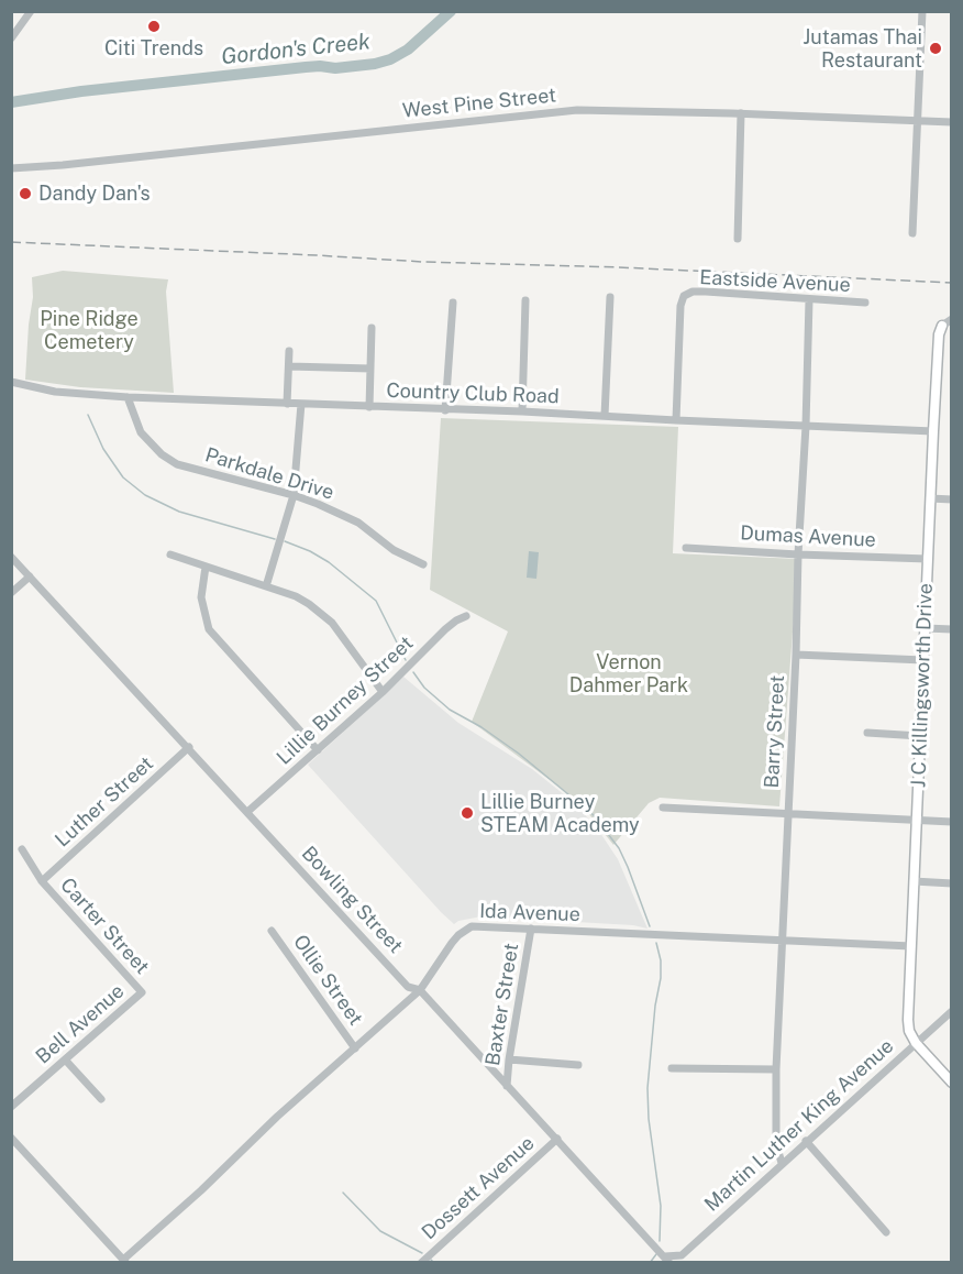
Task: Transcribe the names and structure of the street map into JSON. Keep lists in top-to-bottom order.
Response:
{
  "streets": {
    "main road": ["J C Killingsworth Drive"],
    "street": [
      "West Pine Street",
      "Eastside Avenue",
      "Country Club Road",
      "Parkdale Drive",
      "Dumas Avenue",
      "Lillie Burney Street",
      "Barry Street",
      "Luther Street",
      "Bowling Street",
      "Ida Avenue",
      "Carter Street",
      "Ollie Street",
      "Baxter Street",
      "Bell Avenue",
      "Martin Luther King Avenue",
      "Dossett Avenue"
    ]
  },
  "crossings": [
    ["Eastside Avenue", "Country Club Road"],
    ["Eastside Avenue", "Barry Street"],
    ["Country Club Road", "Parkdale Drive"],
    ["Country Club Road", "J C Killingsworth Drive"],
    ["Country Club Road", "Barry Street"],
    ["Dumas Avenue", "J C Killingsworth Drive"],
    ["Dumas Avenue", "Barry Street"],
    ["J C Killingsworth Drive", "Ida Avenue"],
    ["J C Killingsworth Drive", "Martin Luther King Avenue"],
    ["Lillie Burney Street", "Bowling Street"],
    ["Barry Street", "Ida Avenue"],
    ["Barry Street", "Martin Luther King Avenue"],
    ["Luther Street", "Bowling Street"],
    ["Luther Street", "Carter Street"],
    ["Bowling Street", "Ida Avenue"],
    ["Bowling Street", "Baxter Street"],
    ["Bowling Street", "Martin Luther King Avenue"],
    ["Bowling Street", "Dossett Avenue"],
    ["Ida Avenue", "Ollie Street"],
    ["Ida Avenue", "Baxter Street"],
    ["Carter Street", "Bell Avenue"]
  ],
  "water": ["Gordon's Creek"],
  "parks": ["Pine Ridge Cemetery", "Vernon Dahmer Park"],
  "places": [
    "Citi Trends",
    "Jutamas Thai Restaurant",
    "Dandy Dan's",
    "Lillie Burney STEAM Academy"
  ]
}
